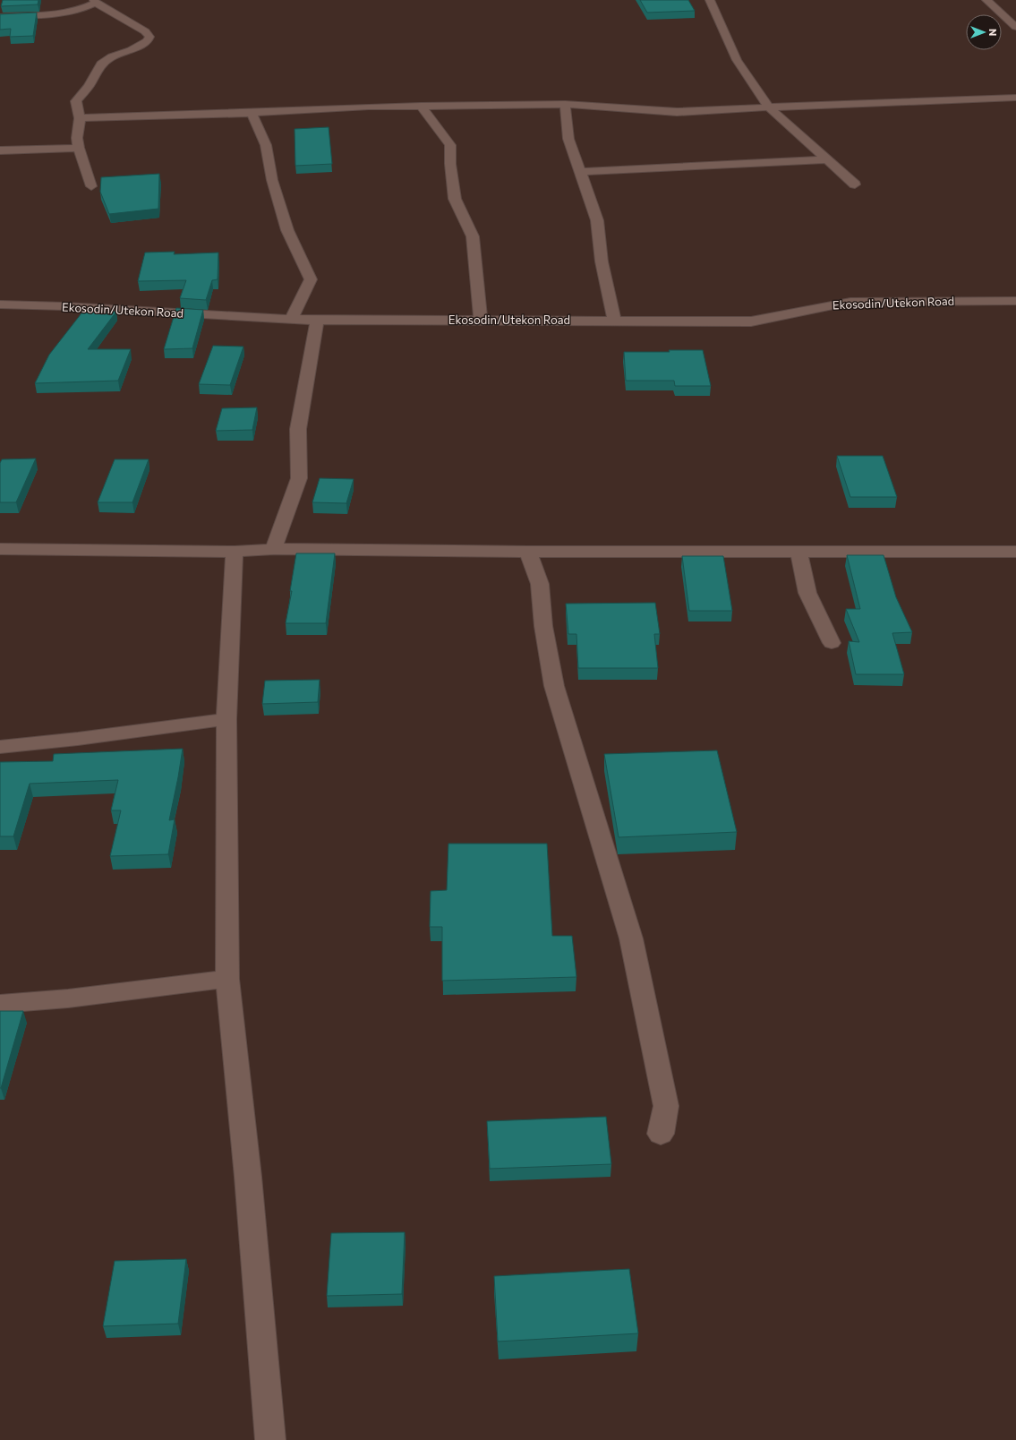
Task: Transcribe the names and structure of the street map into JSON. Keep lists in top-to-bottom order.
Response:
{
  "streets": {
    "street": ["Ekosodin/Utekon Road"]
  },
  "north": "right"
}
